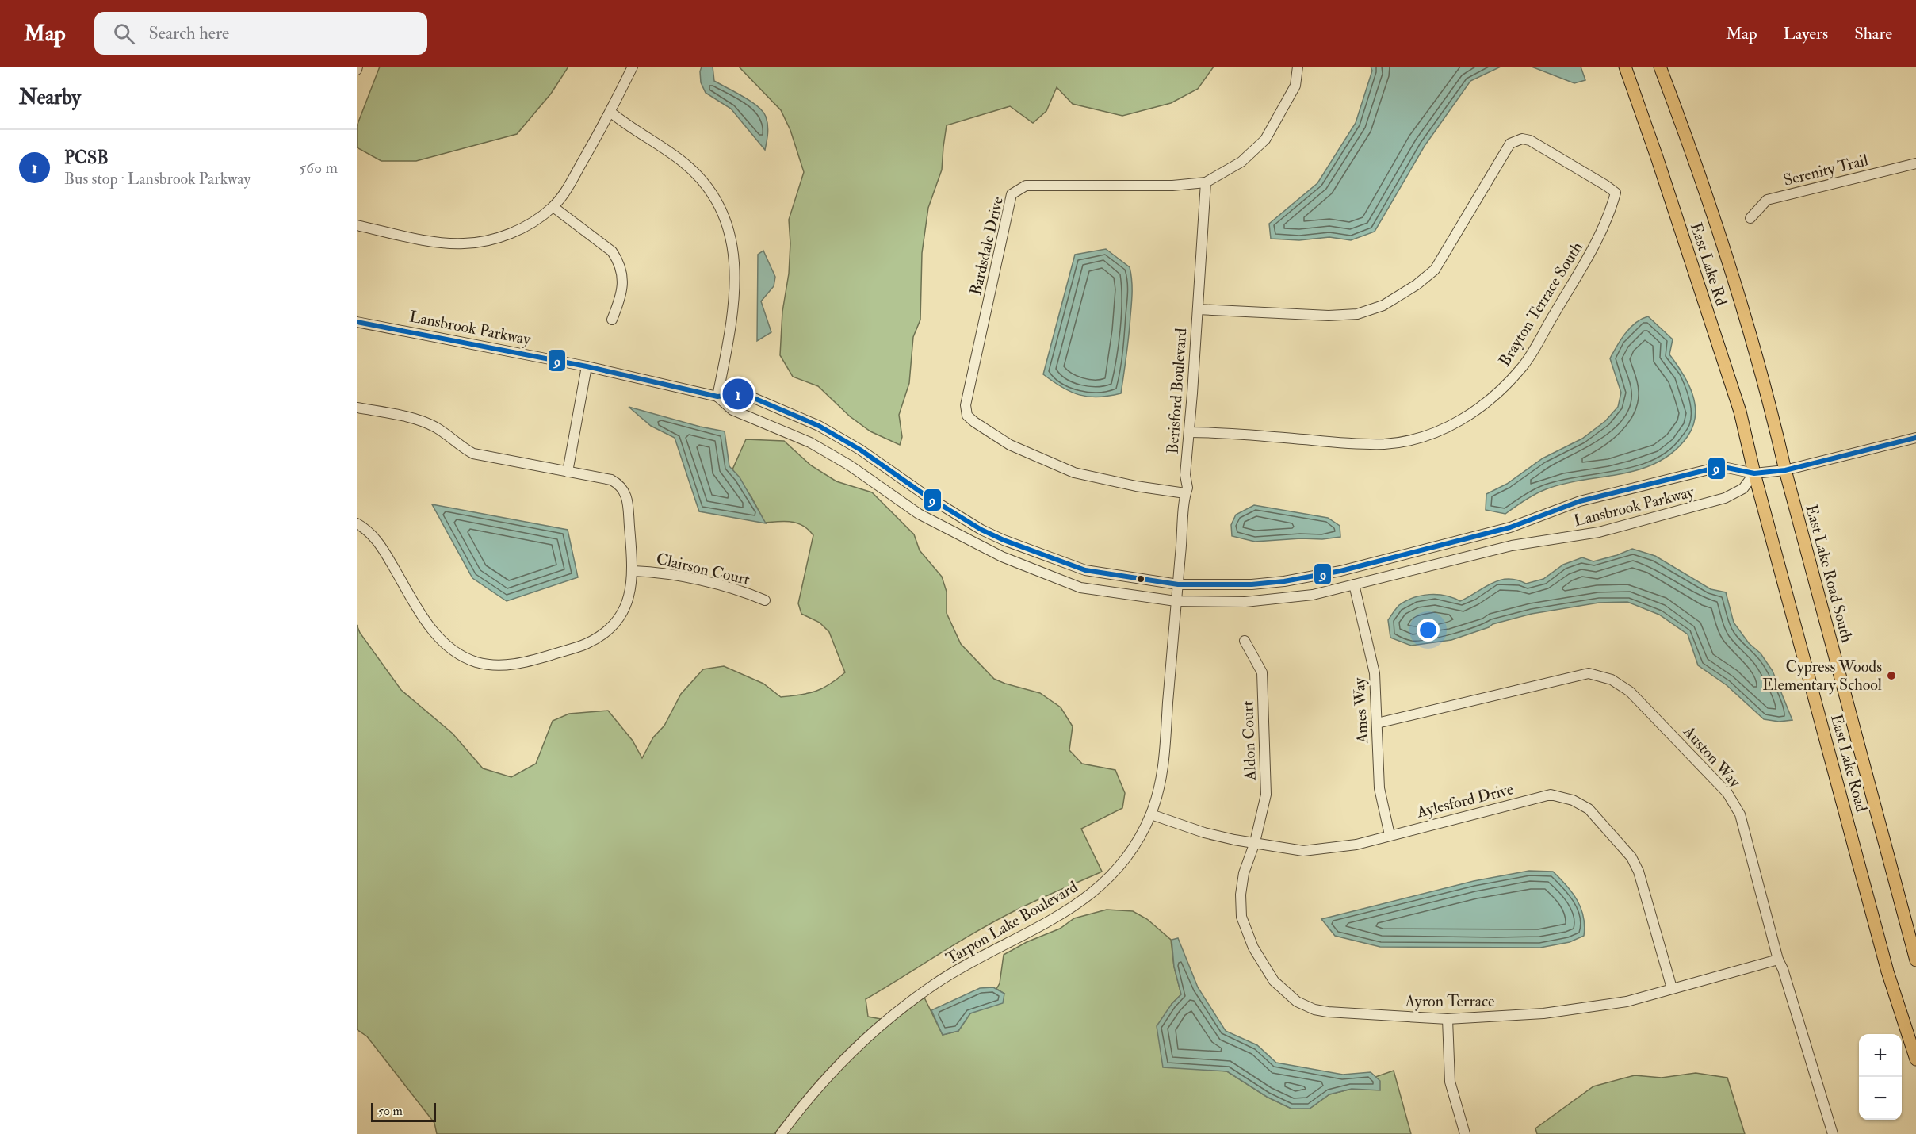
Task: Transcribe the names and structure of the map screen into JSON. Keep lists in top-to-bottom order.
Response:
{
  "streets": {
    "main road": ["East Lake Rd", "East Lake Road South", "East Lake Road"],
    "street": [
      "Serenity Trail",
      "Bardsdale Drive",
      "Brayton Terrace South",
      "Lansbrook Parkway",
      "Berisford Boulevard",
      "Clairson Court",
      "Ames Way",
      "Aldon Court",
      "Auston Way",
      "Aylesford Drive",
      "Tarpon Lake Boulevard",
      "Ayron Terrace"
    ]
  },
  "crossings": [
    ["Bardsdale Drive", "Berisford Boulevard"],
    ["East Lake Rd", "Lansbrook Parkway"],
    ["East Lake Rd", "East Lake Road South"],
    ["East Lake Rd", "East Lake Road"],
    ["Brayton Terrace South", "Berisford Boulevard"],
    ["Lansbrook Parkway", "Berisford Boulevard"],
    ["Lansbrook Parkway", "Ames Way"],
    ["Lansbrook Parkway", "East Lake Road"],
    ["Lansbrook Parkway", "Tarpon Lake Boulevard"],
    ["Berisford Boulevard", "Tarpon Lake Boulevard"],
    ["Ames Way", "Auston Way"],
    ["Ames Way", "Aylesford Drive"],
    ["Aldon Court", "Aylesford Drive"],
    ["Aldon Court", "Ayron Terrace"],
    ["Auston Way", "Ayron Terrace"],
    ["Aylesford Drive", "Tarpon Lake Boulevard"],
    ["Aylesford Drive", "Ayron Terrace"]
  ],
  "places": ["Cypress Woods Elementary School"],
  "lines": ["transit line 9"],
  "scale_bar": "50 m",
  "page": {
    "header": "Map",
    "search": "Search here",
    "nav": ["Map", "Layers", "Share"],
    "heading": "Nearby",
    "list": [
      {
        "mark": "1",
        "name": "PCSB",
        "note": "Bus stop · Lansbrook Parkway",
        "value": "560 m"
      }
    ],
    "pins": "1",
    "map_buttons": ["+", "−"],
    "scale": "50 m"
  }
}
